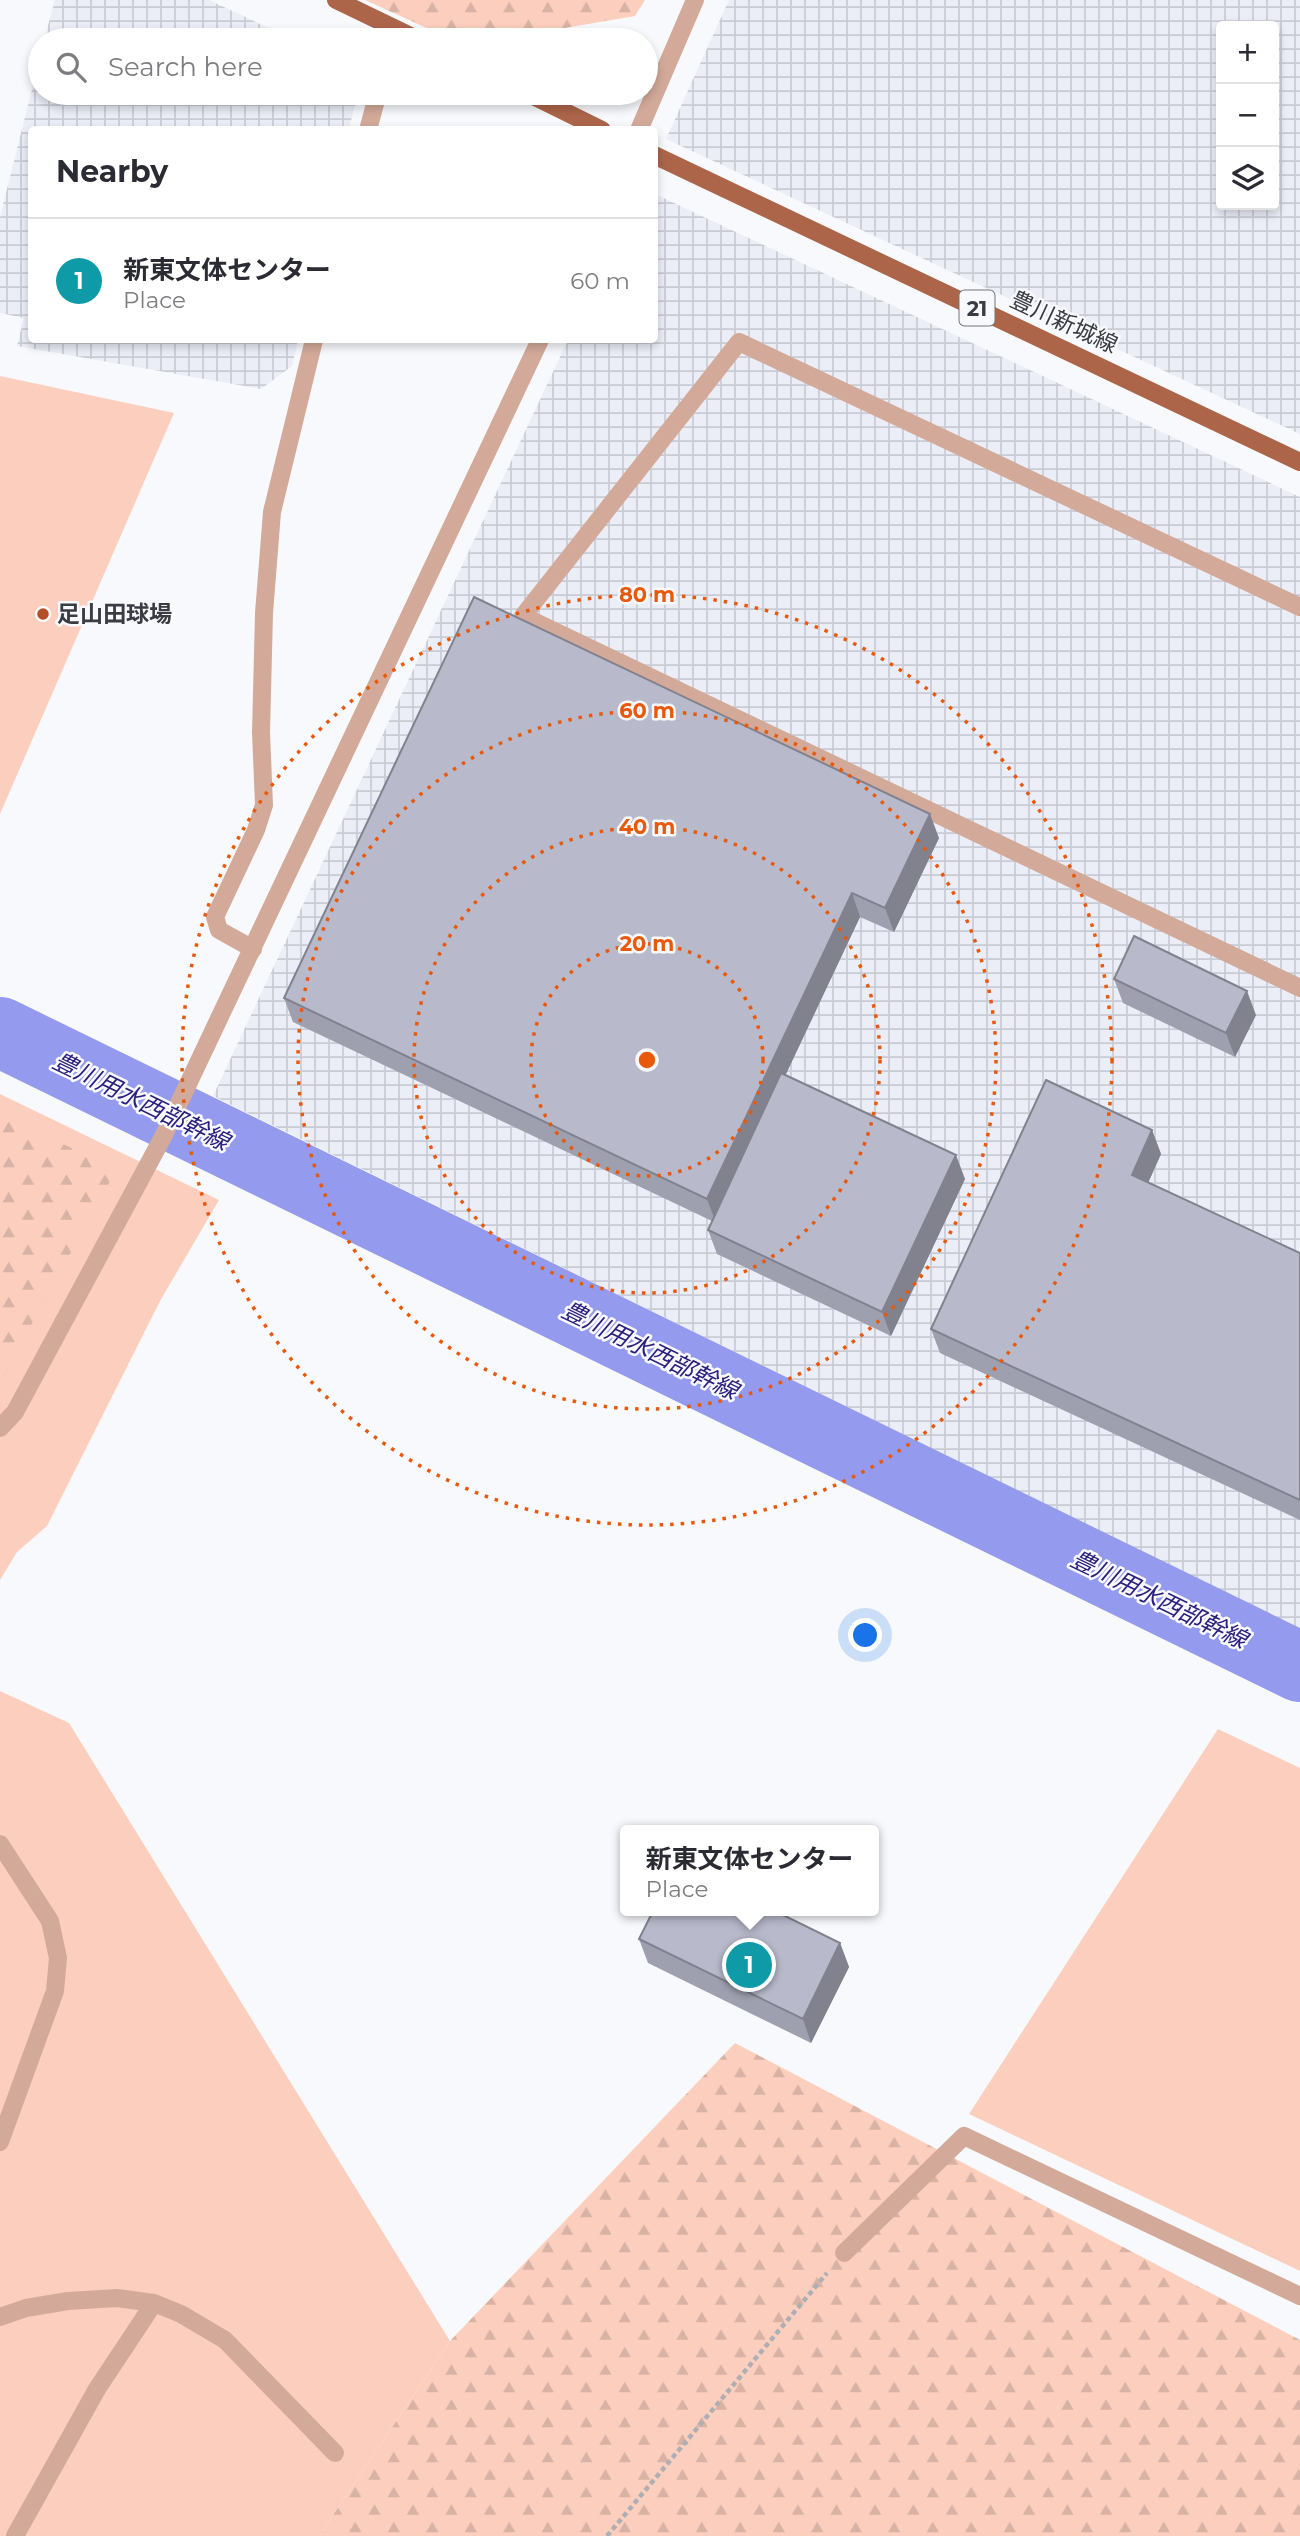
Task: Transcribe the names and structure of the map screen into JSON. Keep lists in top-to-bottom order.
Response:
{
  "streets": {
    "main road": ["21", "豊川新城線"]
  },
  "water": ["豊川用水西部幹線"],
  "places": ["足山田球場"],
  "page": {
    "map_buttons": ["+", "−"],
    "search": "Search here",
    "heading": "Nearby",
    "list": [
      {
        "mark": "1",
        "name": "新東文体センター",
        "note": "Place",
        "value": "60 m"
      }
    ],
    "popup": ["新東文体センター", "Place"],
    "pins": "1"
  },
  "rings": [
    "80 m",
    "60 m",
    "40 m",
    "20 m"
  ]
}
